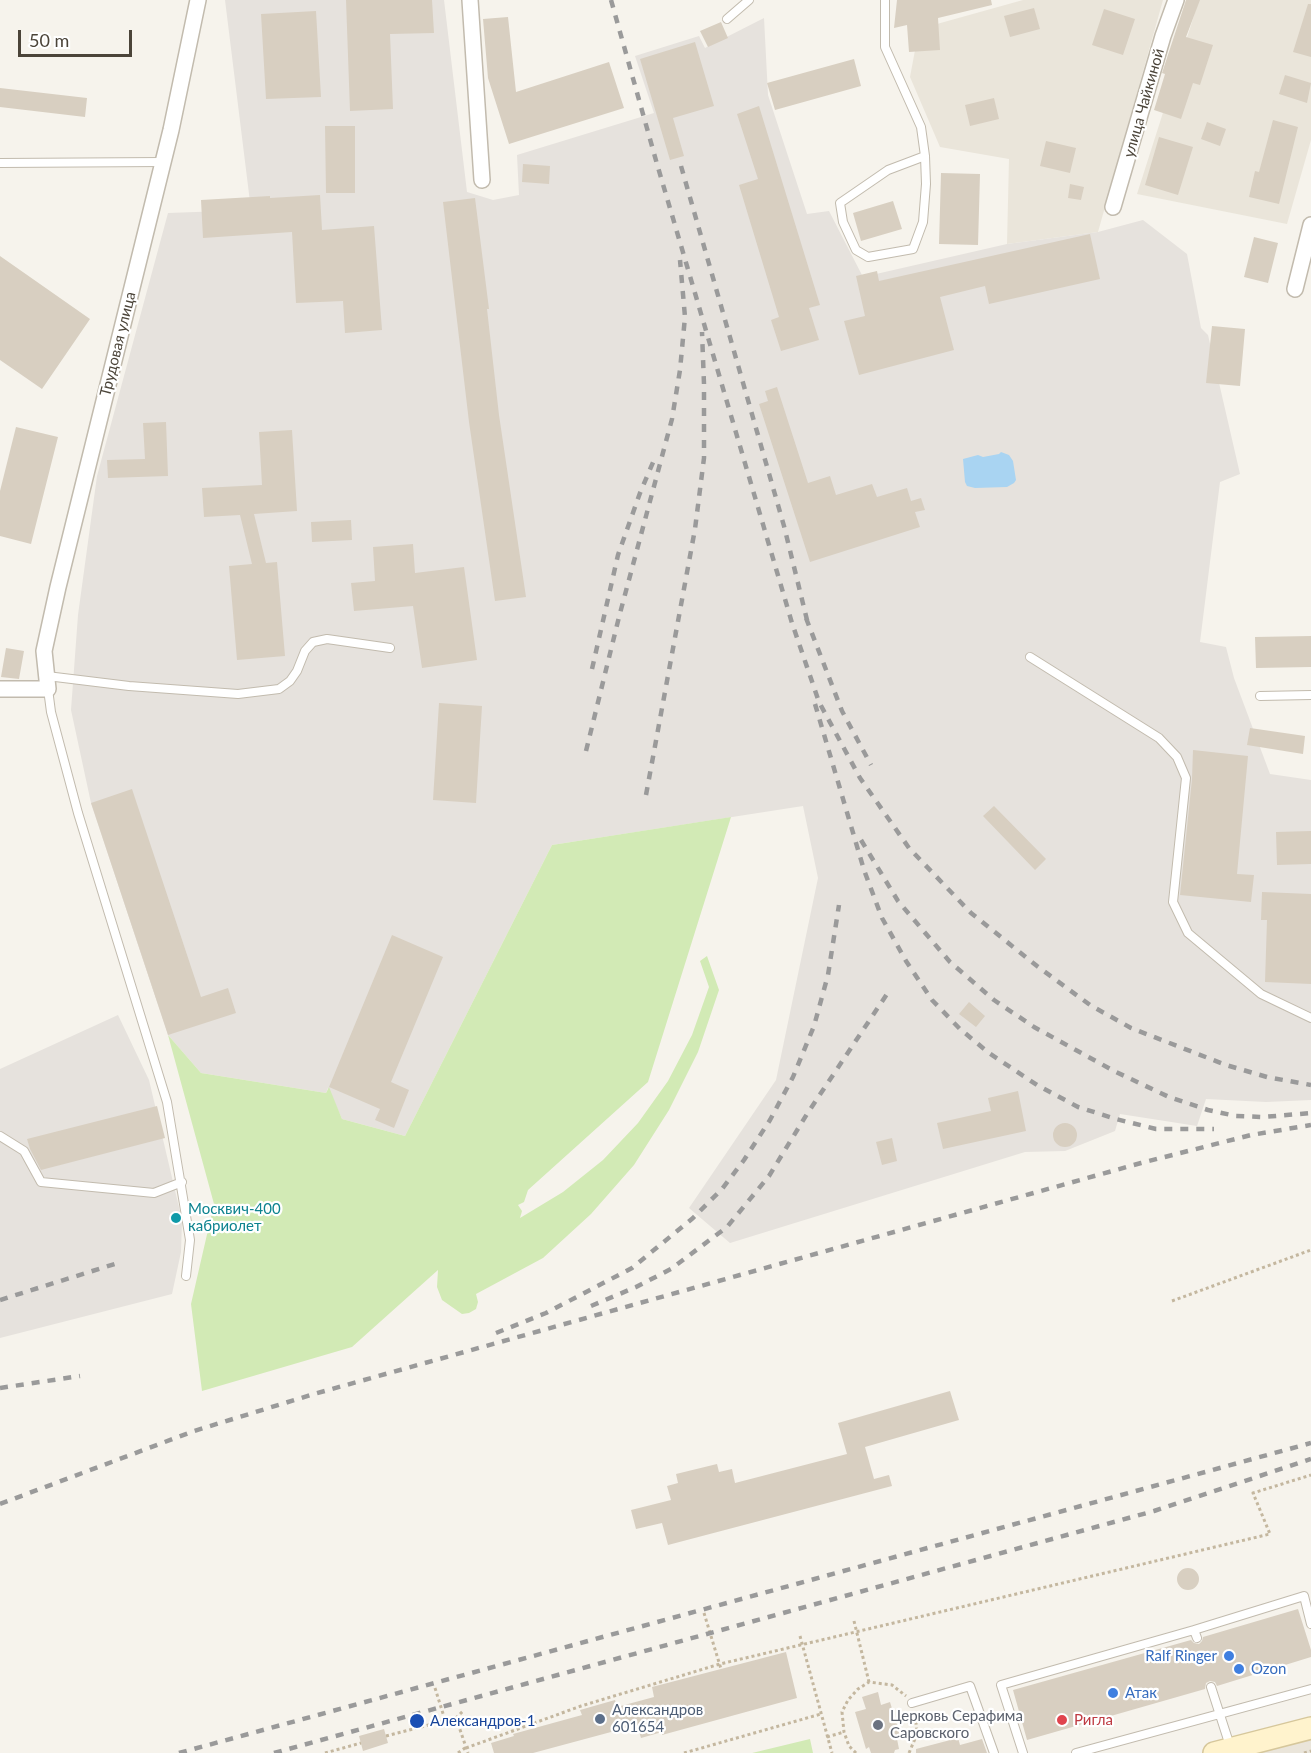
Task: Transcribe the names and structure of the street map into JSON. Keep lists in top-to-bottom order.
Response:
{
  "streets": {
    "street": ["улица Чайкиной", "Трудовая улица"]
  },
  "places": [
    "Москвич-400 кабриолет",
    "Ralf Ringer",
    "Ozon",
    "Атак",
    "Александров 601654",
    "Ригла",
    "Александров-1",
    "Церковь Серафима Саровского"
  ],
  "scale_bar": "50 m"
}
